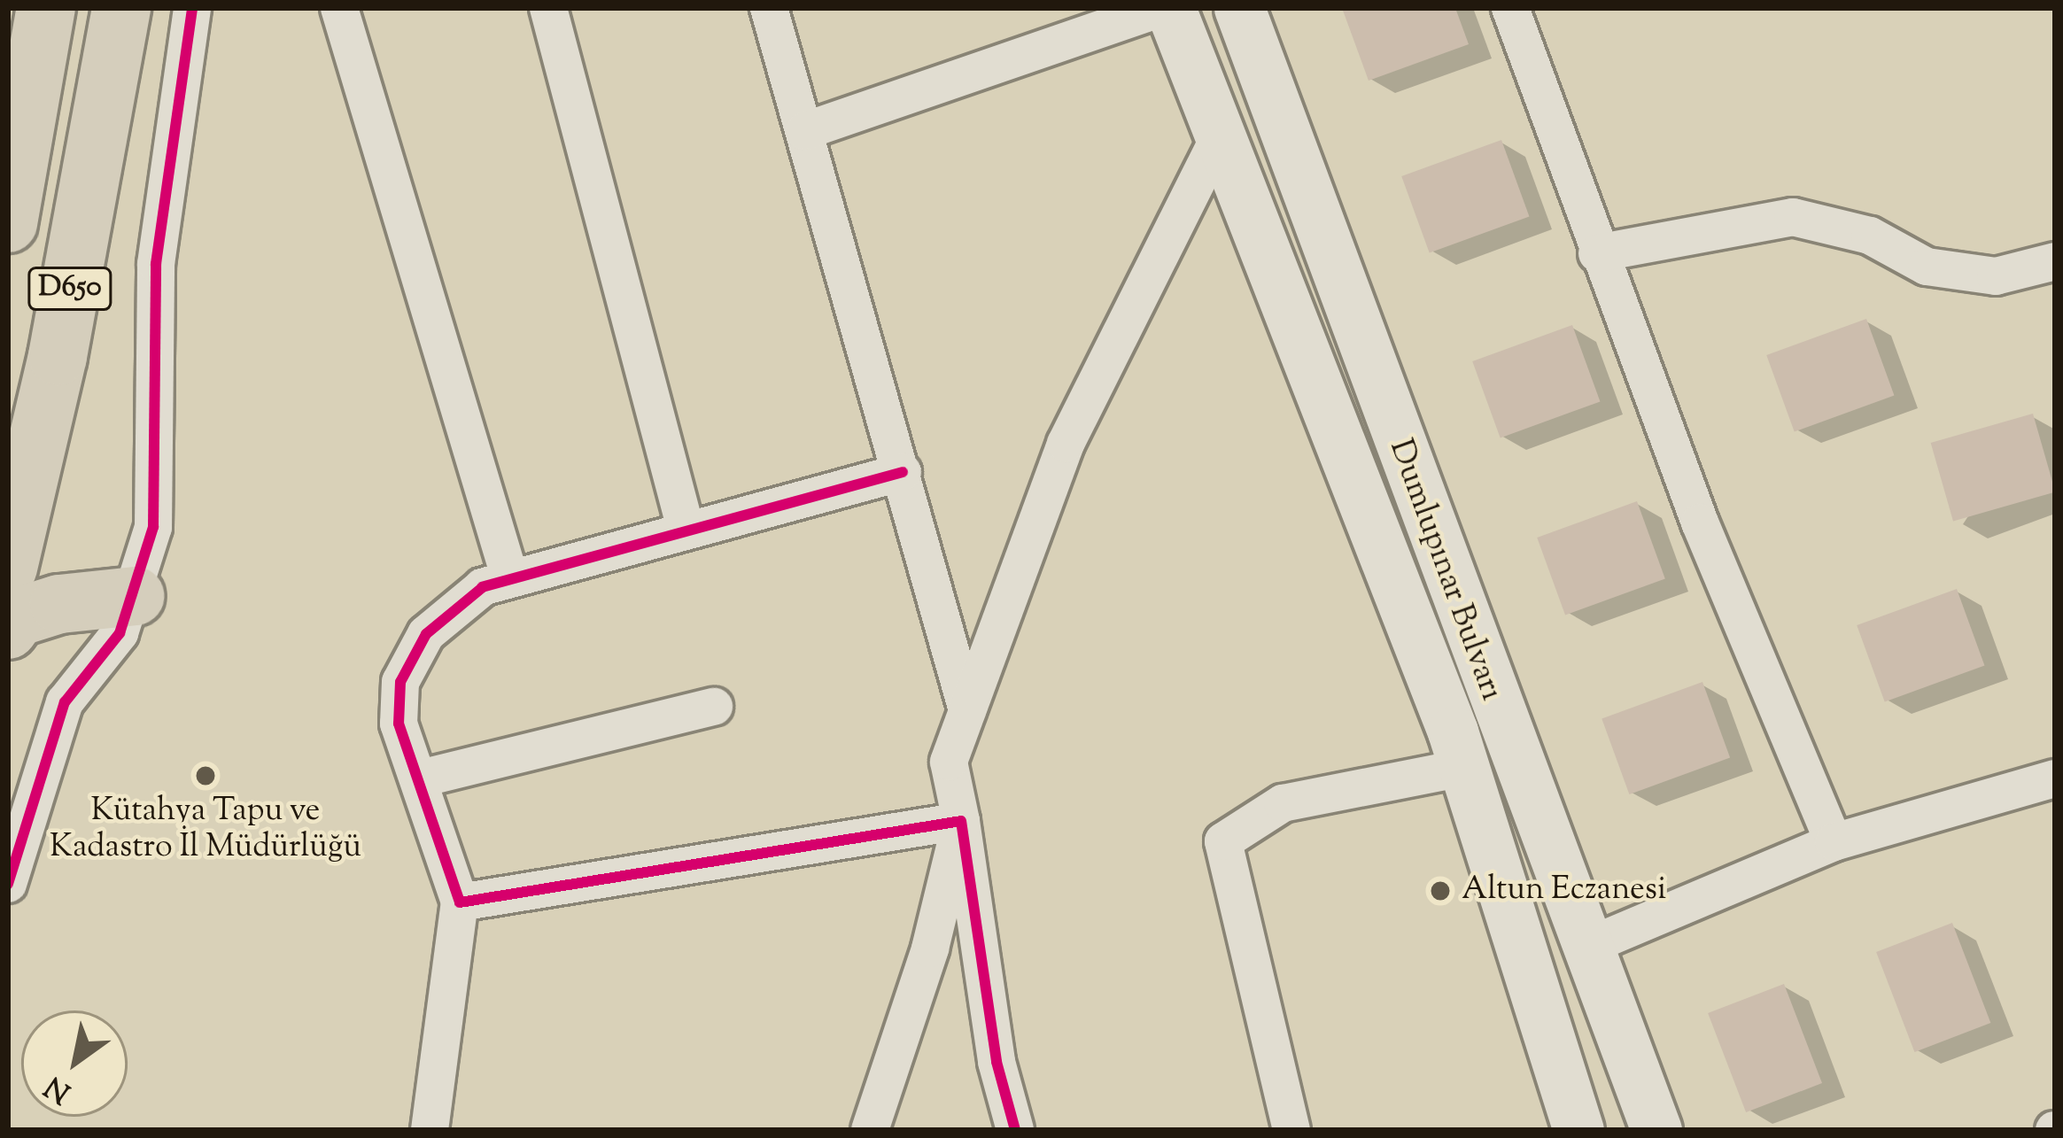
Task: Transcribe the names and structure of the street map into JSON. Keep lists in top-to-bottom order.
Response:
{
  "streets": {
    "highway": ["D650"],
    "main road": ["Dumlupınar Bulvarı"]
  },
  "places": ["Kütahya Tapu ve Kadastro İl Müdürlüğü", "Altun Eczanesi"],
  "north": "bottom left"
}
